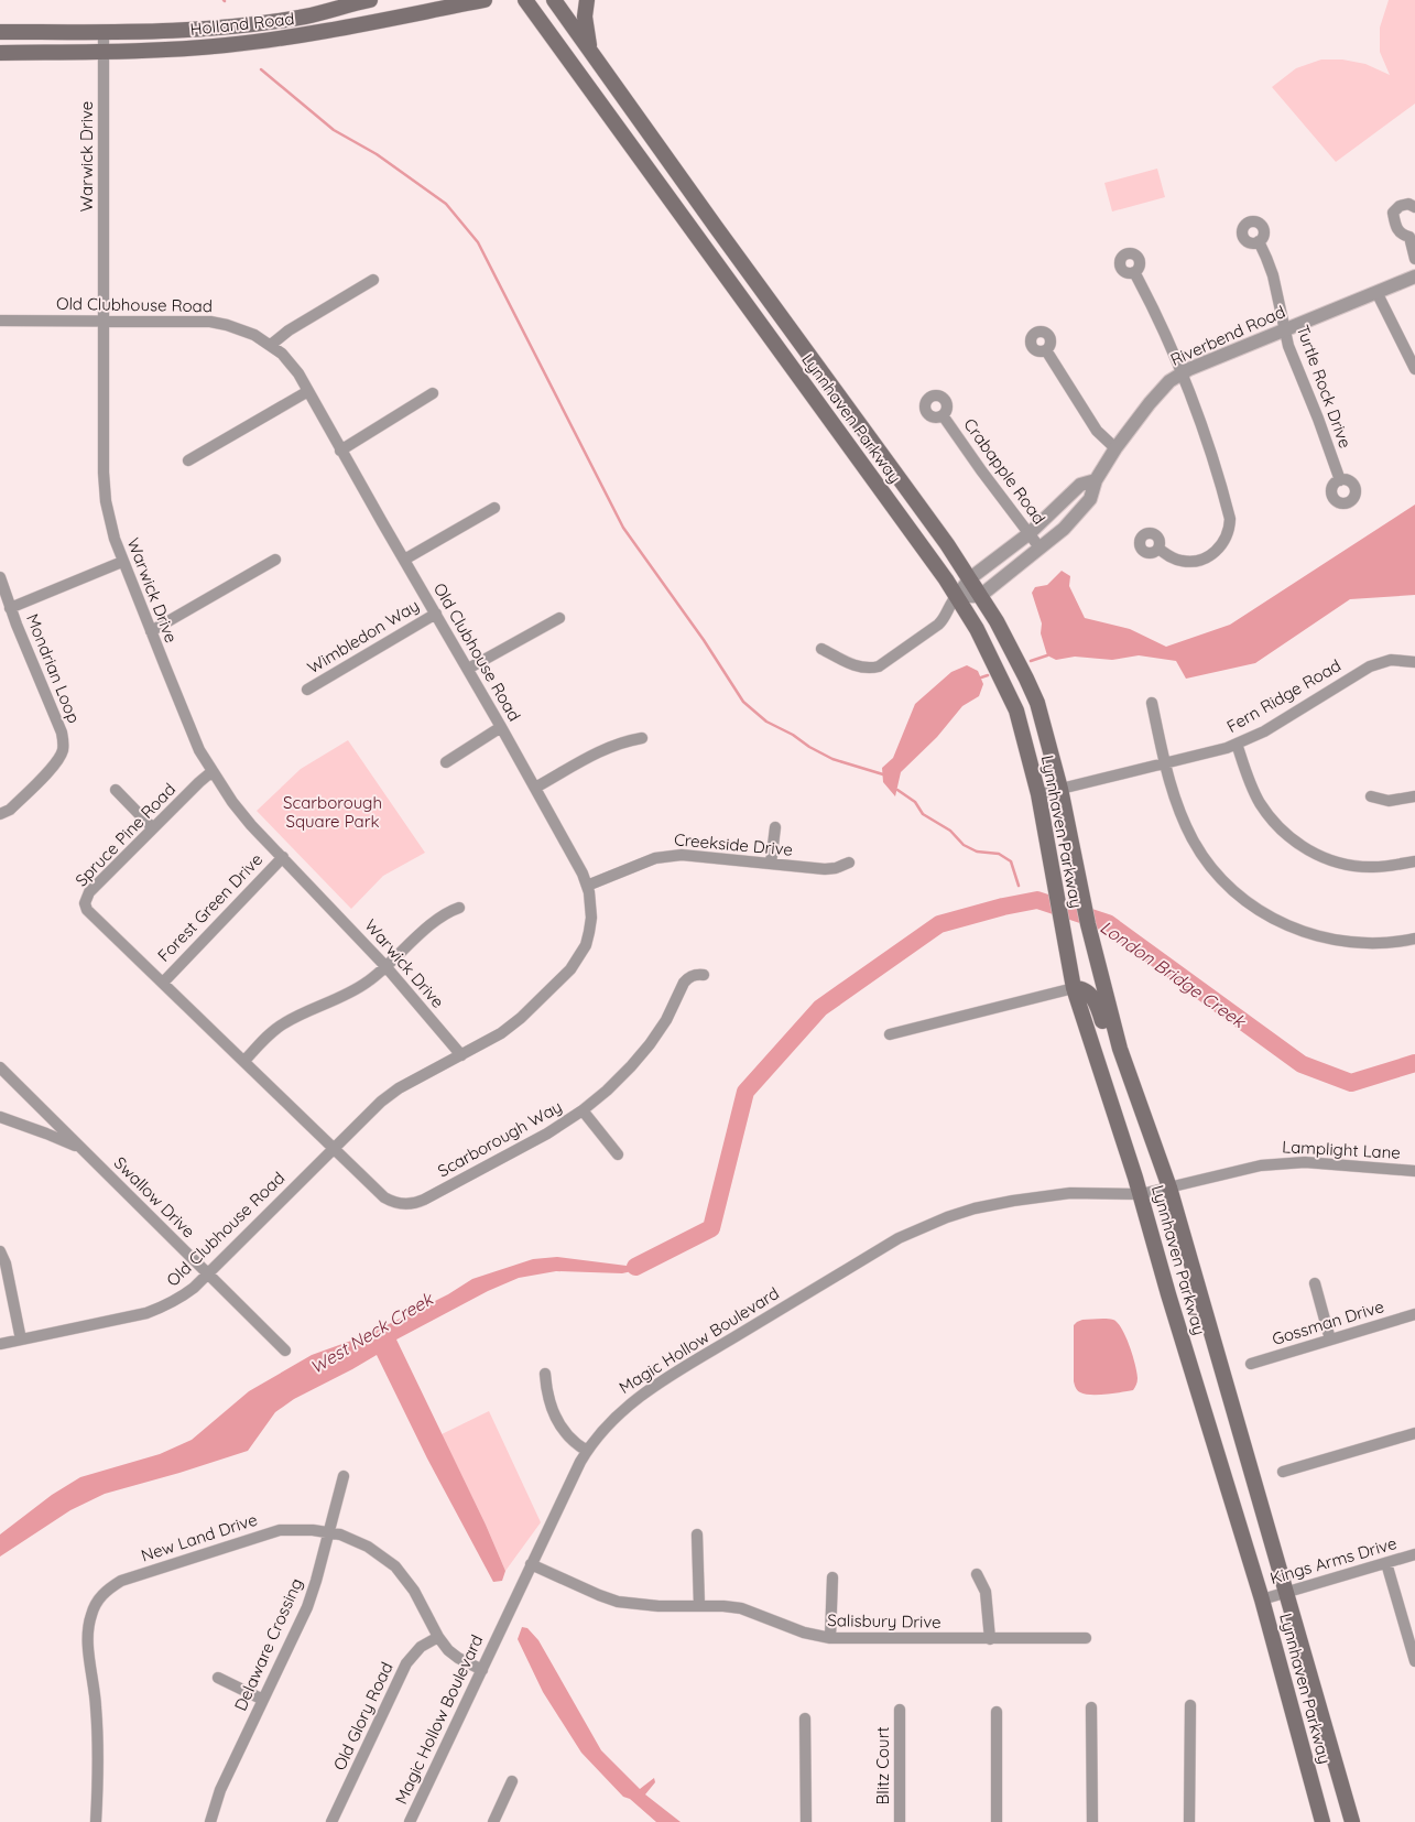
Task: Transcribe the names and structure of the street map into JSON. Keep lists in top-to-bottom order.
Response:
{
  "streets": {
    "main road": ["Holland Road", "Lynnhaven Parkway"],
    "street": [
      "Warwick Drive",
      "Old Clubhouse Road",
      "Riverbend Road",
      "Turtle Rock Drive",
      "Crabapple Road",
      "Wimbledon Way",
      "Mondrian Loop",
      "Fern Ridge Road",
      "Spruce Pine Road",
      "Creekside Drive",
      "Forest Green Drive",
      "Scarborough Way",
      "Lamplight Lane",
      "Swallow Drive",
      "Gossman Drive",
      "Magic Hollow Boulevard",
      "New Land Drive",
      "Kings Arms Drive",
      "Salisbury Drive",
      "Delaware Crossing",
      "Old Glory Road",
      "Blitz Court"
    ]
  },
  "crossings": [
    ["Holland Road", "Warwick Drive"],
    ["Warwick Drive", "Old Clubhouse Road"],
    ["Warwick Drive", "Spruce Pine Road"],
    ["Warwick Drive", "Forest Green Drive"],
    ["Old Clubhouse Road", "Wimbledon Way"],
    ["Old Clubhouse Road", "Creekside Drive"],
    ["Old Clubhouse Road", "Scarborough Way"],
    ["Old Clubhouse Road", "Swallow Drive"],
    ["Riverbend Road", "Turtle Rock Drive"],
    ["Riverbend Road", "Lynnhaven Parkway"],
    ["Riverbend Road", "Crabapple Road"],
    ["Lynnhaven Parkway", "Fern Ridge Road"],
    ["Lynnhaven Parkway", "Lamplight Lane"],
    ["Lynnhaven Parkway", "Magic Hollow Boulevard"],
    ["Lynnhaven Parkway", "Kings Arms Drive"],
    ["Spruce Pine Road", "Forest Green Drive"],
    ["Lamplight Lane", "Magic Hollow Boulevard"],
    ["Magic Hollow Boulevard", "New Land Drive"],
    ["Magic Hollow Boulevard", "Salisbury Drive"],
    ["New Land Drive", "Delaware Crossing"],
    ["New Land Drive", "Old Glory Road"]
  ],
  "water": ["London Bridge Creek", "West Neck Creek"],
  "parks": ["Scarborough Square Park"]
}
